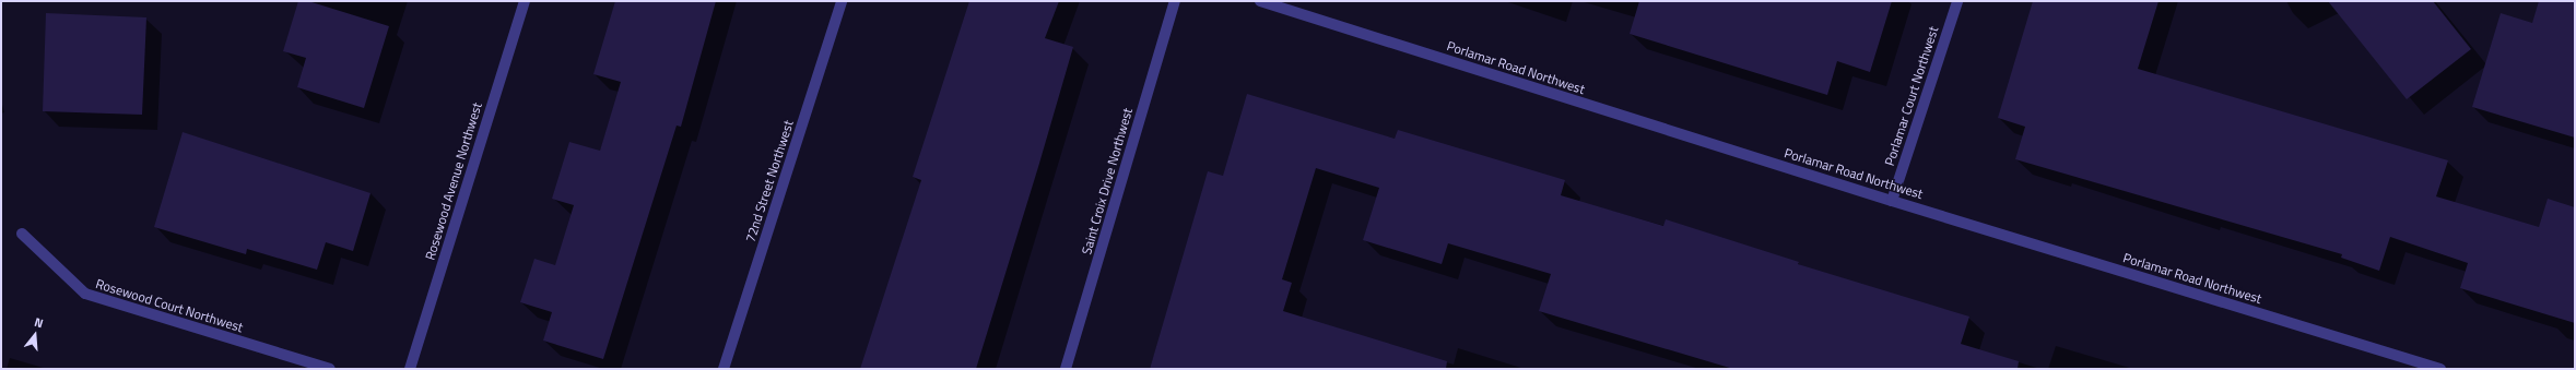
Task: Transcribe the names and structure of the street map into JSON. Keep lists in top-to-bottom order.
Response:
{
  "streets": {
    "street": [
      "Porlamar Road Northwest",
      "Porlamar Court Northwest",
      "Rosewood Avenue Northwest",
      "72nd Street Northwest",
      "Saint Croix Drive Northwest",
      "Rosewood Court Northwest"
    ]
  },
  "crossings": [
    ["Porlamar Road Northwest", "Porlamar Court Northwest"]
  ],
  "north": "top"
}
